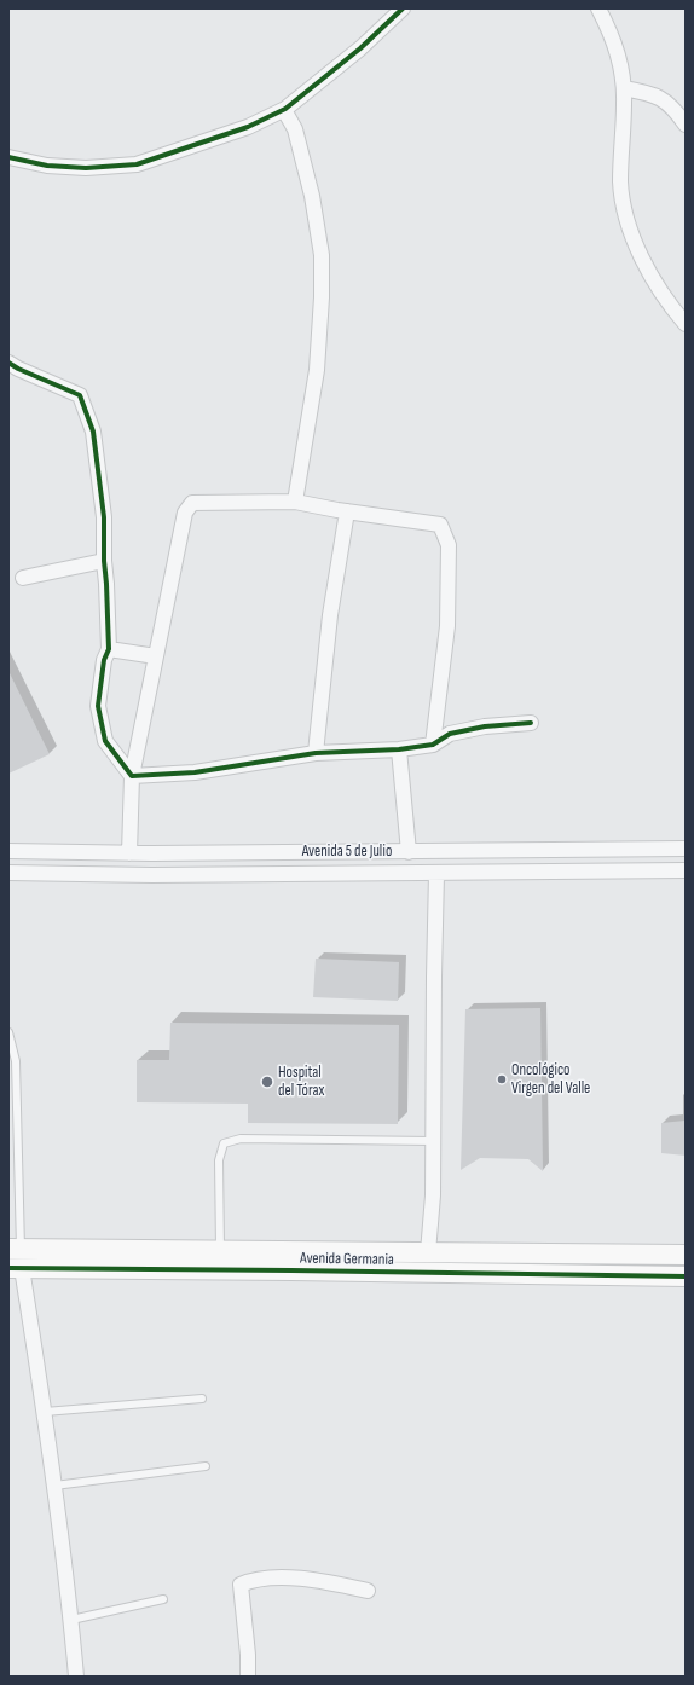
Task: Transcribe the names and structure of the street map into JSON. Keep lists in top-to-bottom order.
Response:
{
  "streets": {
    "street": ["Avenida 5 de Julio", "Avenida Germania"]
  },
  "places": ["Oncológico Virgen del Valle", "Hospital del Tórax"]
}
